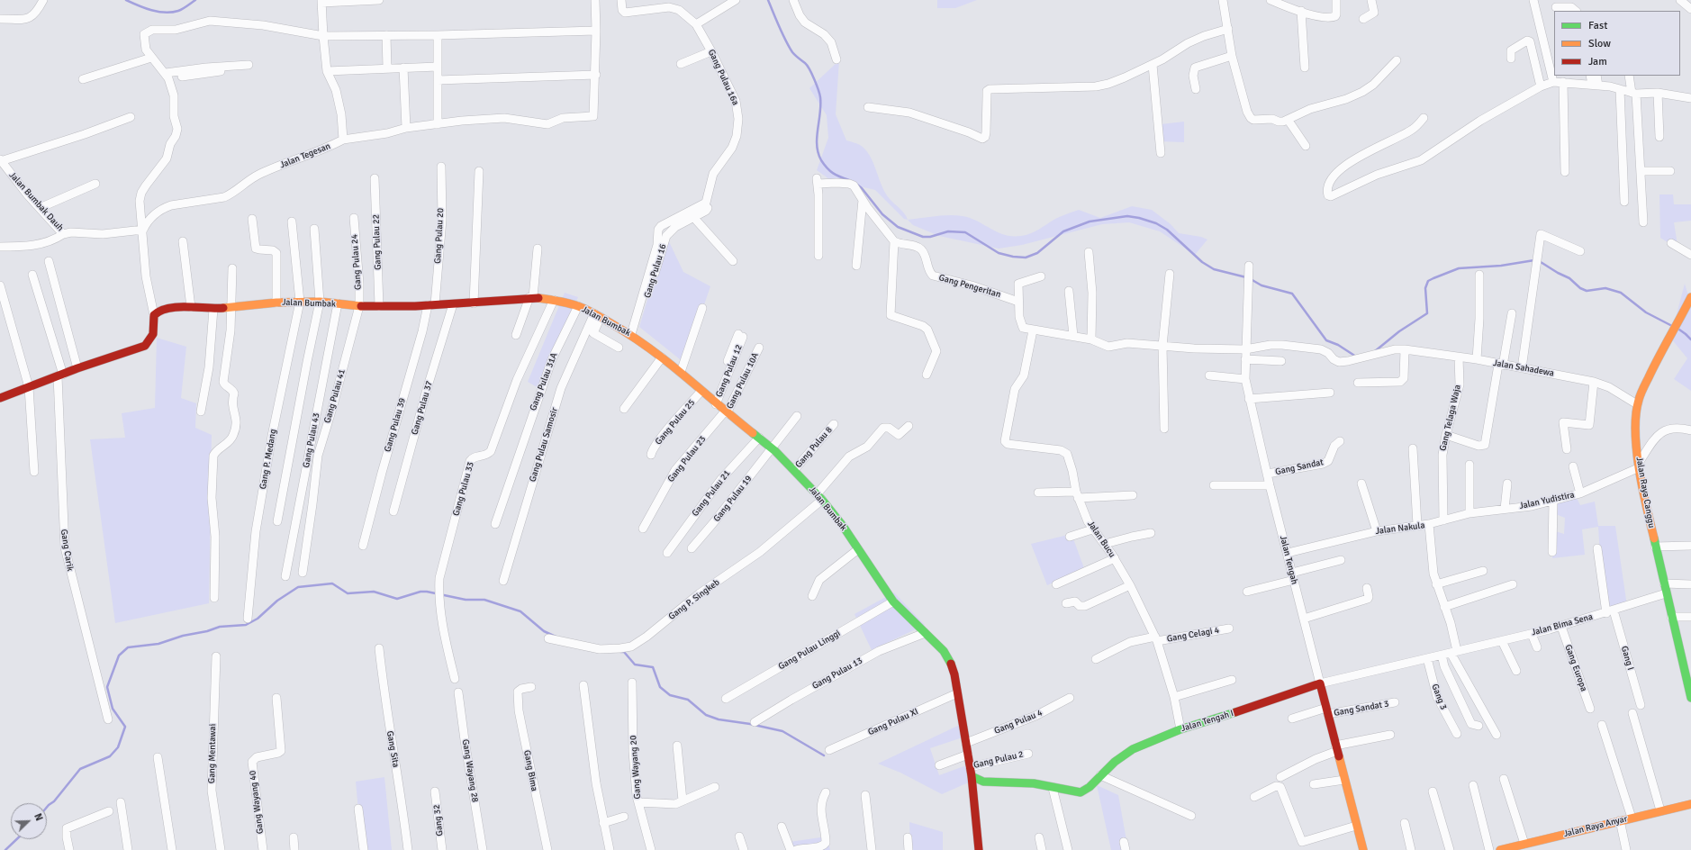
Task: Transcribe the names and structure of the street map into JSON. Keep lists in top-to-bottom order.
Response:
{
  "streets": {
    "street": [
      "Gang Pulau 16a",
      "Jalan Tegesan",
      "Jalan Bumbak Dauh",
      "Gang Pulau 20",
      "Gang Pulau 22",
      "Gang Pulau 24",
      "Gang Pulau 16",
      "Gang Pengeritan",
      "Jalan Bumbak",
      "Jalan Sahadewa",
      "Gang Pulau 12",
      "Gang Pulau 10A",
      "Gang Pulau 31A",
      "Gang Pulau 41",
      "Gang Pulau 37",
      "Gang Telaga Waja",
      "Gang Pulau 25",
      "Gang Pulau 39",
      "Gang Pulau 43",
      "Gang Pulau Samosir",
      "Gang Pulau 8",
      "Gang P. Medang",
      "Gang Pulau 23",
      "Gang Sandat",
      "Gang Pulau 33",
      "Jalan Raya Canggu",
      "Gang Pulau 21",
      "Gang Pulau 19",
      "Jalan Yudistira",
      "Jalan Nakula",
      "Jalan Bucu",
      "Gang Carik",
      "Jalan Tengah",
      "Gang P. Singkeb",
      "Jalan Bima Sena",
      "Gang Celagi 4",
      "Gang Pulau Linggi",
      "Gang I",
      "Gang Europa",
      "Gang Pulau 13",
      "Gang 3",
      "Gang Sandat 3",
      "Jalan Tengah I",
      "Gang Pulau XI",
      "Gang Pulau 4",
      "Gang Sita",
      "Gang Mentawai",
      "Gang Pulau 2",
      "Gang Wayang 20",
      "Gang Wayang 28",
      "Gang Bima",
      "Gang Wayang 40",
      "Gang 32",
      "Jalan Raya Anyar"
    ]
  },
  "crossings": [
    ["Gang Pulau 16a", "Gang Pulau 16"],
    ["Gang Pulau 16a", "Jalan Bumbak"],
    ["Jalan Tegesan", "Jalan Bumbak Dauh"],
    ["Gang Pulau 20", "Jalan Bumbak"],
    ["Gang Pulau 20", "Gang Pulau 39"],
    ["Gang Pulau 22", "Jalan Bumbak"],
    ["Gang Pulau 24", "Jalan Bumbak"],
    ["Gang Pulau 24", "Gang Pulau 41"],
    ["Gang Pulau 16", "Jalan Bumbak"],
    ["Jalan Bumbak", "Gang Pulau 12"],
    ["Jalan Bumbak", "Gang Pulau 10A"],
    ["Jalan Bumbak", "Gang Pulau 31A"],
    ["Jalan Bumbak", "Gang Pulau 41"],
    ["Jalan Bumbak", "Gang Pulau 37"],
    ["Jalan Bumbak", "Gang Pulau 25"],
    ["Jalan Bumbak", "Gang Pulau 39"],
    ["Jalan Bumbak", "Gang Pulau 43"],
    ["Jalan Bumbak", "Gang Pulau Samosir"],
    ["Jalan Bumbak", "Gang Pulau 8"],
    ["Jalan Bumbak", "Gang P. Medang"],
    ["Jalan Bumbak", "Gang Pulau 23"],
    ["Jalan Bumbak", "Gang Pulau 33"],
    ["Jalan Bumbak", "Gang Pulau 21"],
    ["Jalan Bumbak", "Gang Pulau 19"],
    ["Jalan Bumbak", "Gang P. Singkeb"],
    ["Jalan Bumbak", "Gang Pulau Linggi"],
    ["Jalan Bumbak", "Gang Pulau 13"],
    ["Jalan Bumbak", "Jalan Tengah I"],
    ["Jalan Bumbak", "Gang Pulau XI"],
    ["Jalan Bumbak", "Gang Pulau 4"],
    ["Jalan Bumbak", "Gang Pulau 2"],
    ["Jalan Sahadewa", "Gang Telaga Waja"],
    ["Jalan Sahadewa", "Jalan Raya Canggu"],
    ["Jalan Sahadewa", "Jalan Tengah"],
    ["Gang Pulau 10A", "Gang Pulau 23"],
    ["Gang Telaga Waja", "Jalan Yudistira"],
    ["Gang Sandat", "Jalan Tengah"],
    ["Jalan Raya Canggu", "Jalan Yudistira"],
    ["Jalan Raya Canggu", "Jalan Bima Sena"],
    ["Jalan Yudistira", "Jalan Nakula"],
    ["Jalan Nakula", "Jalan Tengah"],
    ["Jalan Nakula", "Jalan Bima Sena"],
    ["Jalan Nakula", "Jalan Tengah I"],
    ["Jalan Bucu", "Gang Celagi 4"],
    ["Jalan Bucu", "Jalan Tengah I"],
    ["Jalan Tengah", "Gang Sandat 3"],
    ["Jalan Tengah", "Jalan Tengah I"],
    ["Jalan Bima Sena", "Gang I"],
    ["Jalan Bima Sena", "Gang Europa"],
    ["Jalan Bima Sena", "Jalan Tengah I"],
    ["Gang 3", "Jalan Tengah I"]
  ],
  "legend": ["Fast", "Slow", "Jam"],
  "north": "top right"
}
